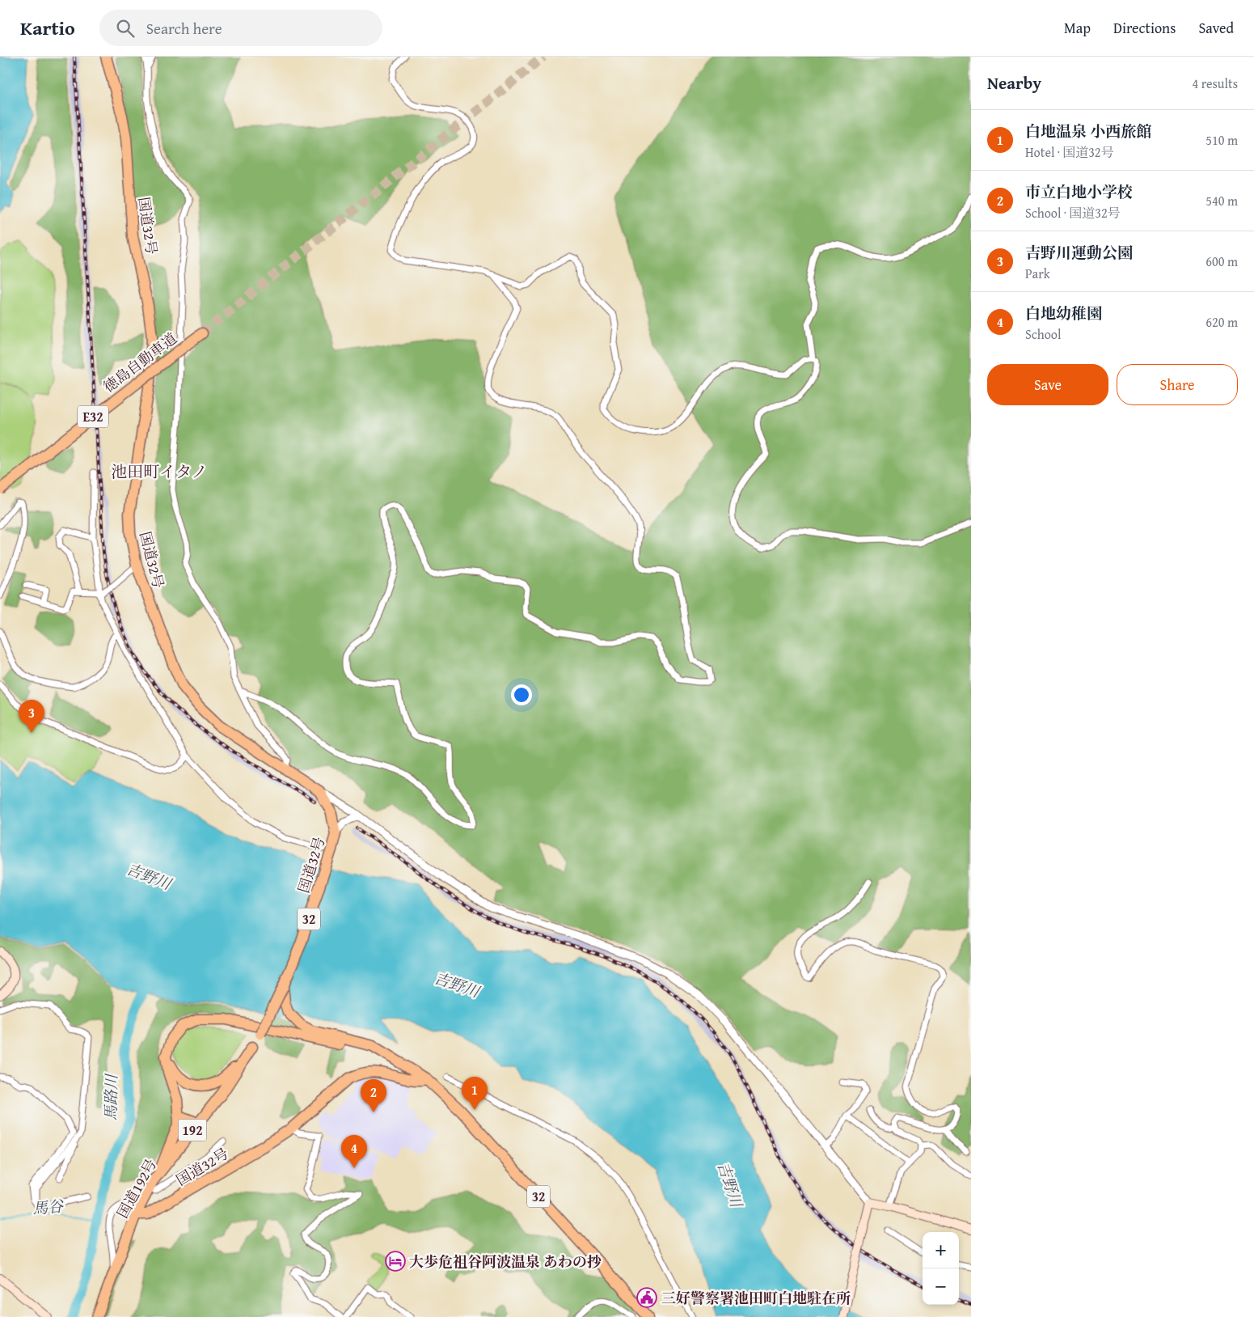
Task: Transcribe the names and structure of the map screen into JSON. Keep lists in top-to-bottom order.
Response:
{
  "streets": {
    "highway": [
      "国道32号",
      "徳島自動車道",
      "E32",
      "32",
      "192",
      "国道192号"
    ]
  },
  "crossings": [
    ["国道32号", "国道192号"]
  ],
  "districts": ["池田町イタノ"],
  "water": ["吉野川", "馬路川", "馬谷"],
  "places": {
    "hotel": ["大歩危祖谷阿波温泉 あわの抄"],
    "public building": ["三好警察署池田町白地駐在所"]
  },
  "page": {
    "header": "Kartio",
    "search": "Search here",
    "nav": ["Map", "Directions", "Saved"],
    "heading": ["Nearby", "4 results"],
    "list": [
      {
        "mark": "1",
        "name": "白地温泉 小西旅館",
        "note": "Hotel · 国道32号",
        "value": "510 m"
      },
      {
        "mark": "2",
        "name": "市立白地小学校",
        "note": "School · 国道32号",
        "value": "540 m"
      },
      {
        "mark": "3",
        "name": "吉野川運動公園",
        "note": "Park",
        "value": "600 m"
      },
      {
        "mark": "4",
        "name": "白地幼稚園",
        "note": "School",
        "value": "620 m"
      }
    ],
    "buttons": ["Save", "Share"],
    "pins": [
      "3",
      "1",
      "2",
      "4"
    ],
    "map_buttons": ["+", "−"]
  }
}
